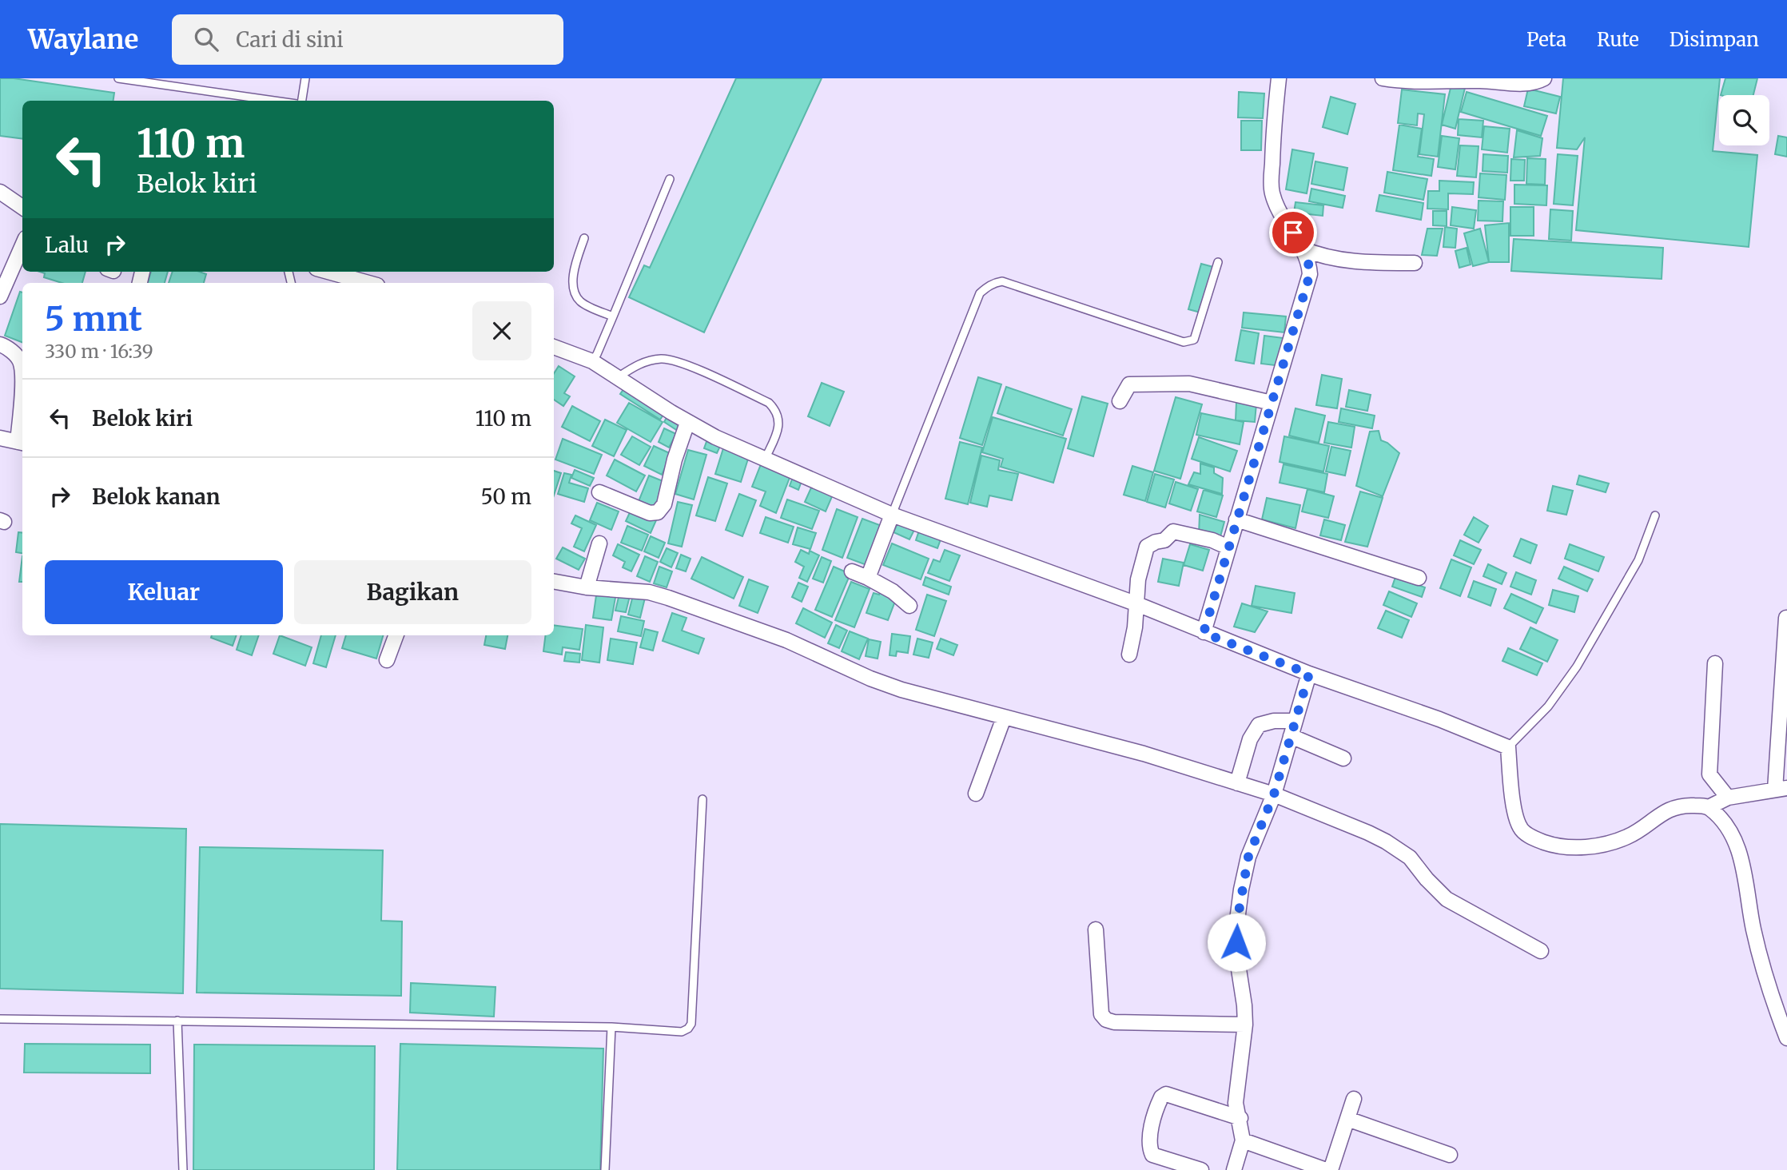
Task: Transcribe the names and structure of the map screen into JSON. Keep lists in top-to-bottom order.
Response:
{
  "page": {
    "header": "Waylane",
    "search": "Cari di sini",
    "nav": ["Peta", "Rute", "Disimpan"],
    "turn": ["110 m", "Belok kiri"],
    "then": "Lalu",
    "heading": ["5 mnt", "330 m · 16:39"],
    "list": [
      {
        "name": "Belok kiri",
        "value": "110 m"
      },
      {
        "name": "Belok kanan",
        "value": "50 m"
      }
    ],
    "buttons": ["Keluar", "Bagikan"]
  }
}
